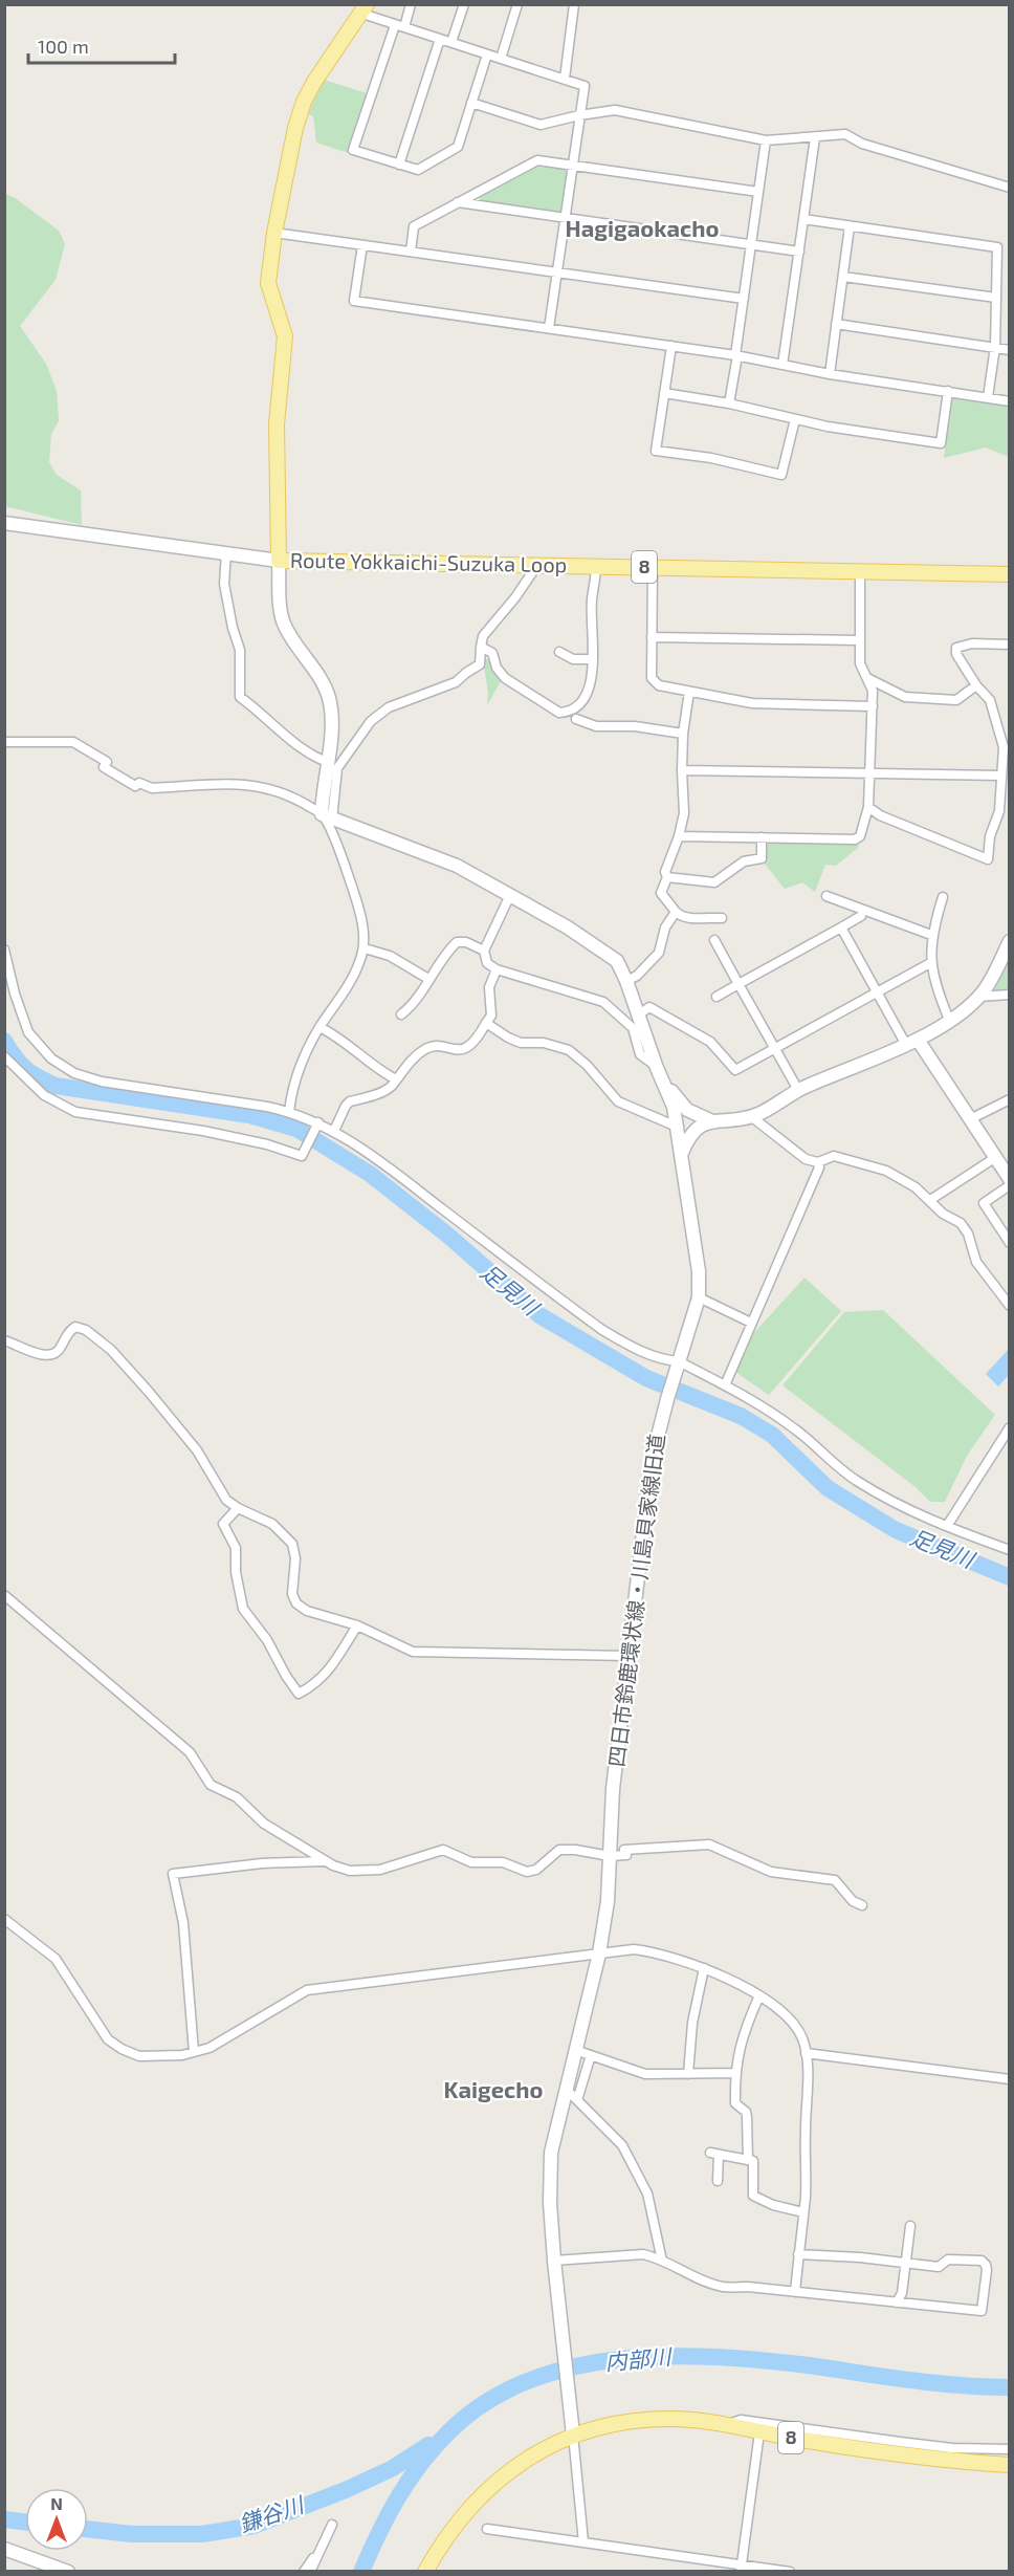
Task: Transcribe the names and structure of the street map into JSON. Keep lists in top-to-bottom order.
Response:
{
  "streets": {
    "main road": ["Route Yokkaichi-Suzuka Loop", "8"],
    "street": ["四日市鈴鹿環状線・川島貝家線旧道"]
  },
  "crossings": [
    ["8", "四日市鈴鹿環状線・川島貝家線旧道"]
  ],
  "districts": ["Hagigaokacho", "Kaigecho"],
  "water": ["足見川", "内部川", "鎌谷川"],
  "scale_bar": "100 m",
  "north": "top"
}
